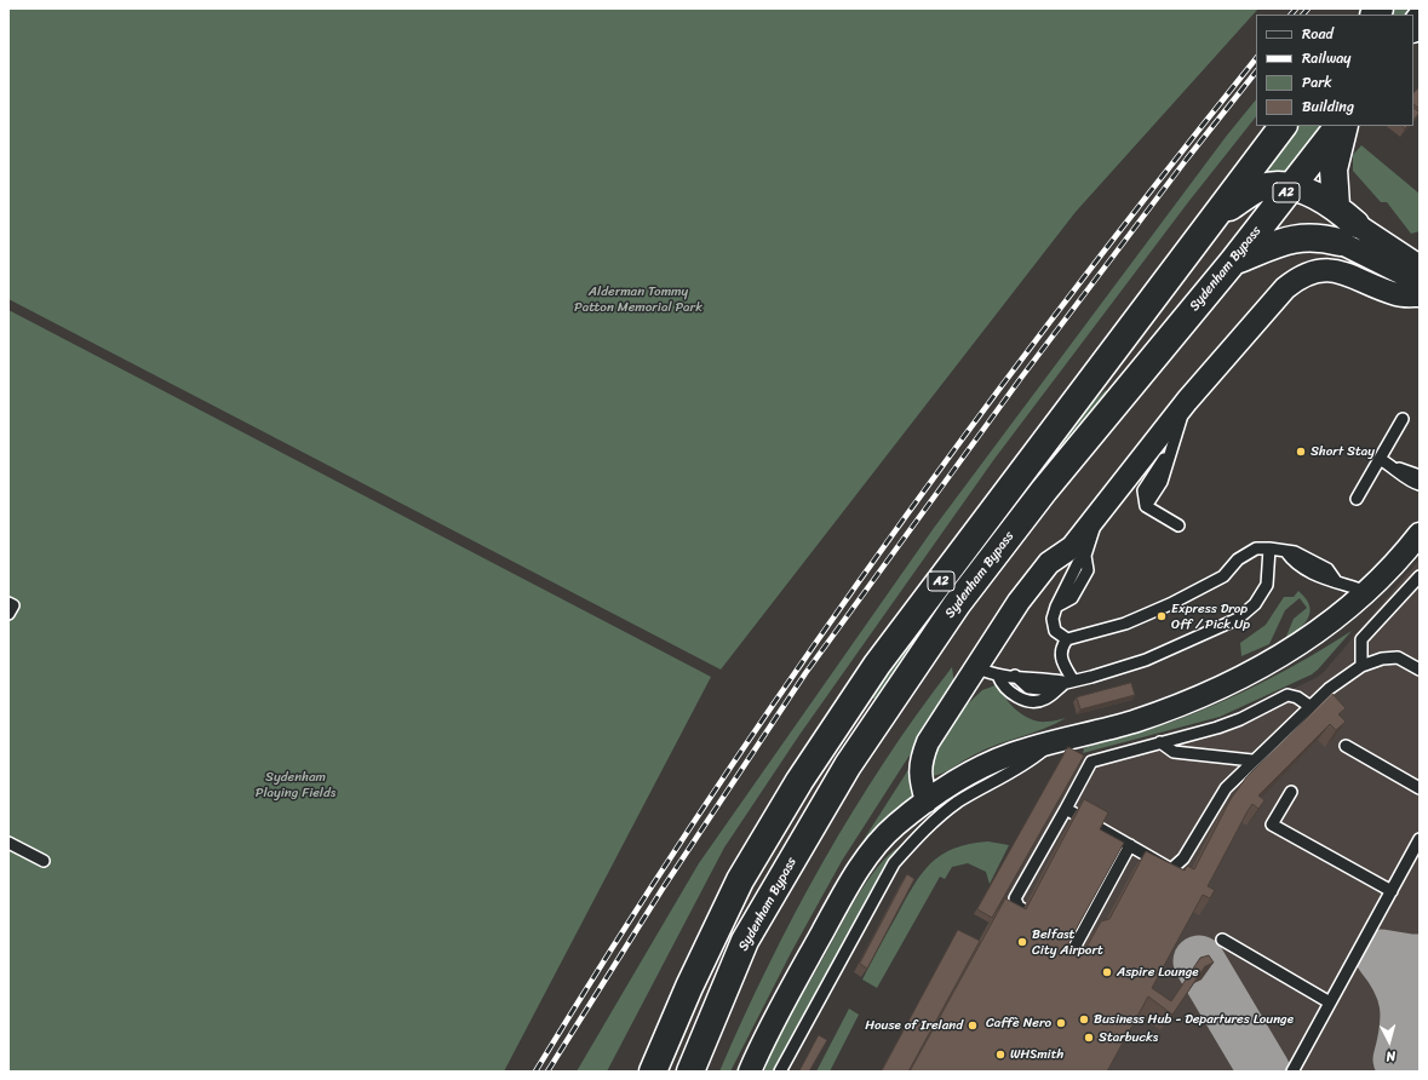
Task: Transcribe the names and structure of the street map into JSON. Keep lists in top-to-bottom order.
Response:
{
  "streets": {
    "highway": ["A2", "Sydenham Bypass"]
  },
  "parks": ["Alderman Tommy Patton Memorial Park", "Sydenham Playing Fields"],
  "places": [
    "Short Stay",
    "Express Drop Off / Pick Up",
    "Belfast City Airport",
    "Aspire Lounge",
    "Business Hub - Departures Lounge",
    "Caffè Nero",
    "House of Ireland",
    "Starbucks",
    "WHSmith"
  ],
  "legend": [
    "Road",
    "Railway",
    "Park",
    "Building"
  ],
  "north": "bottom"
}
